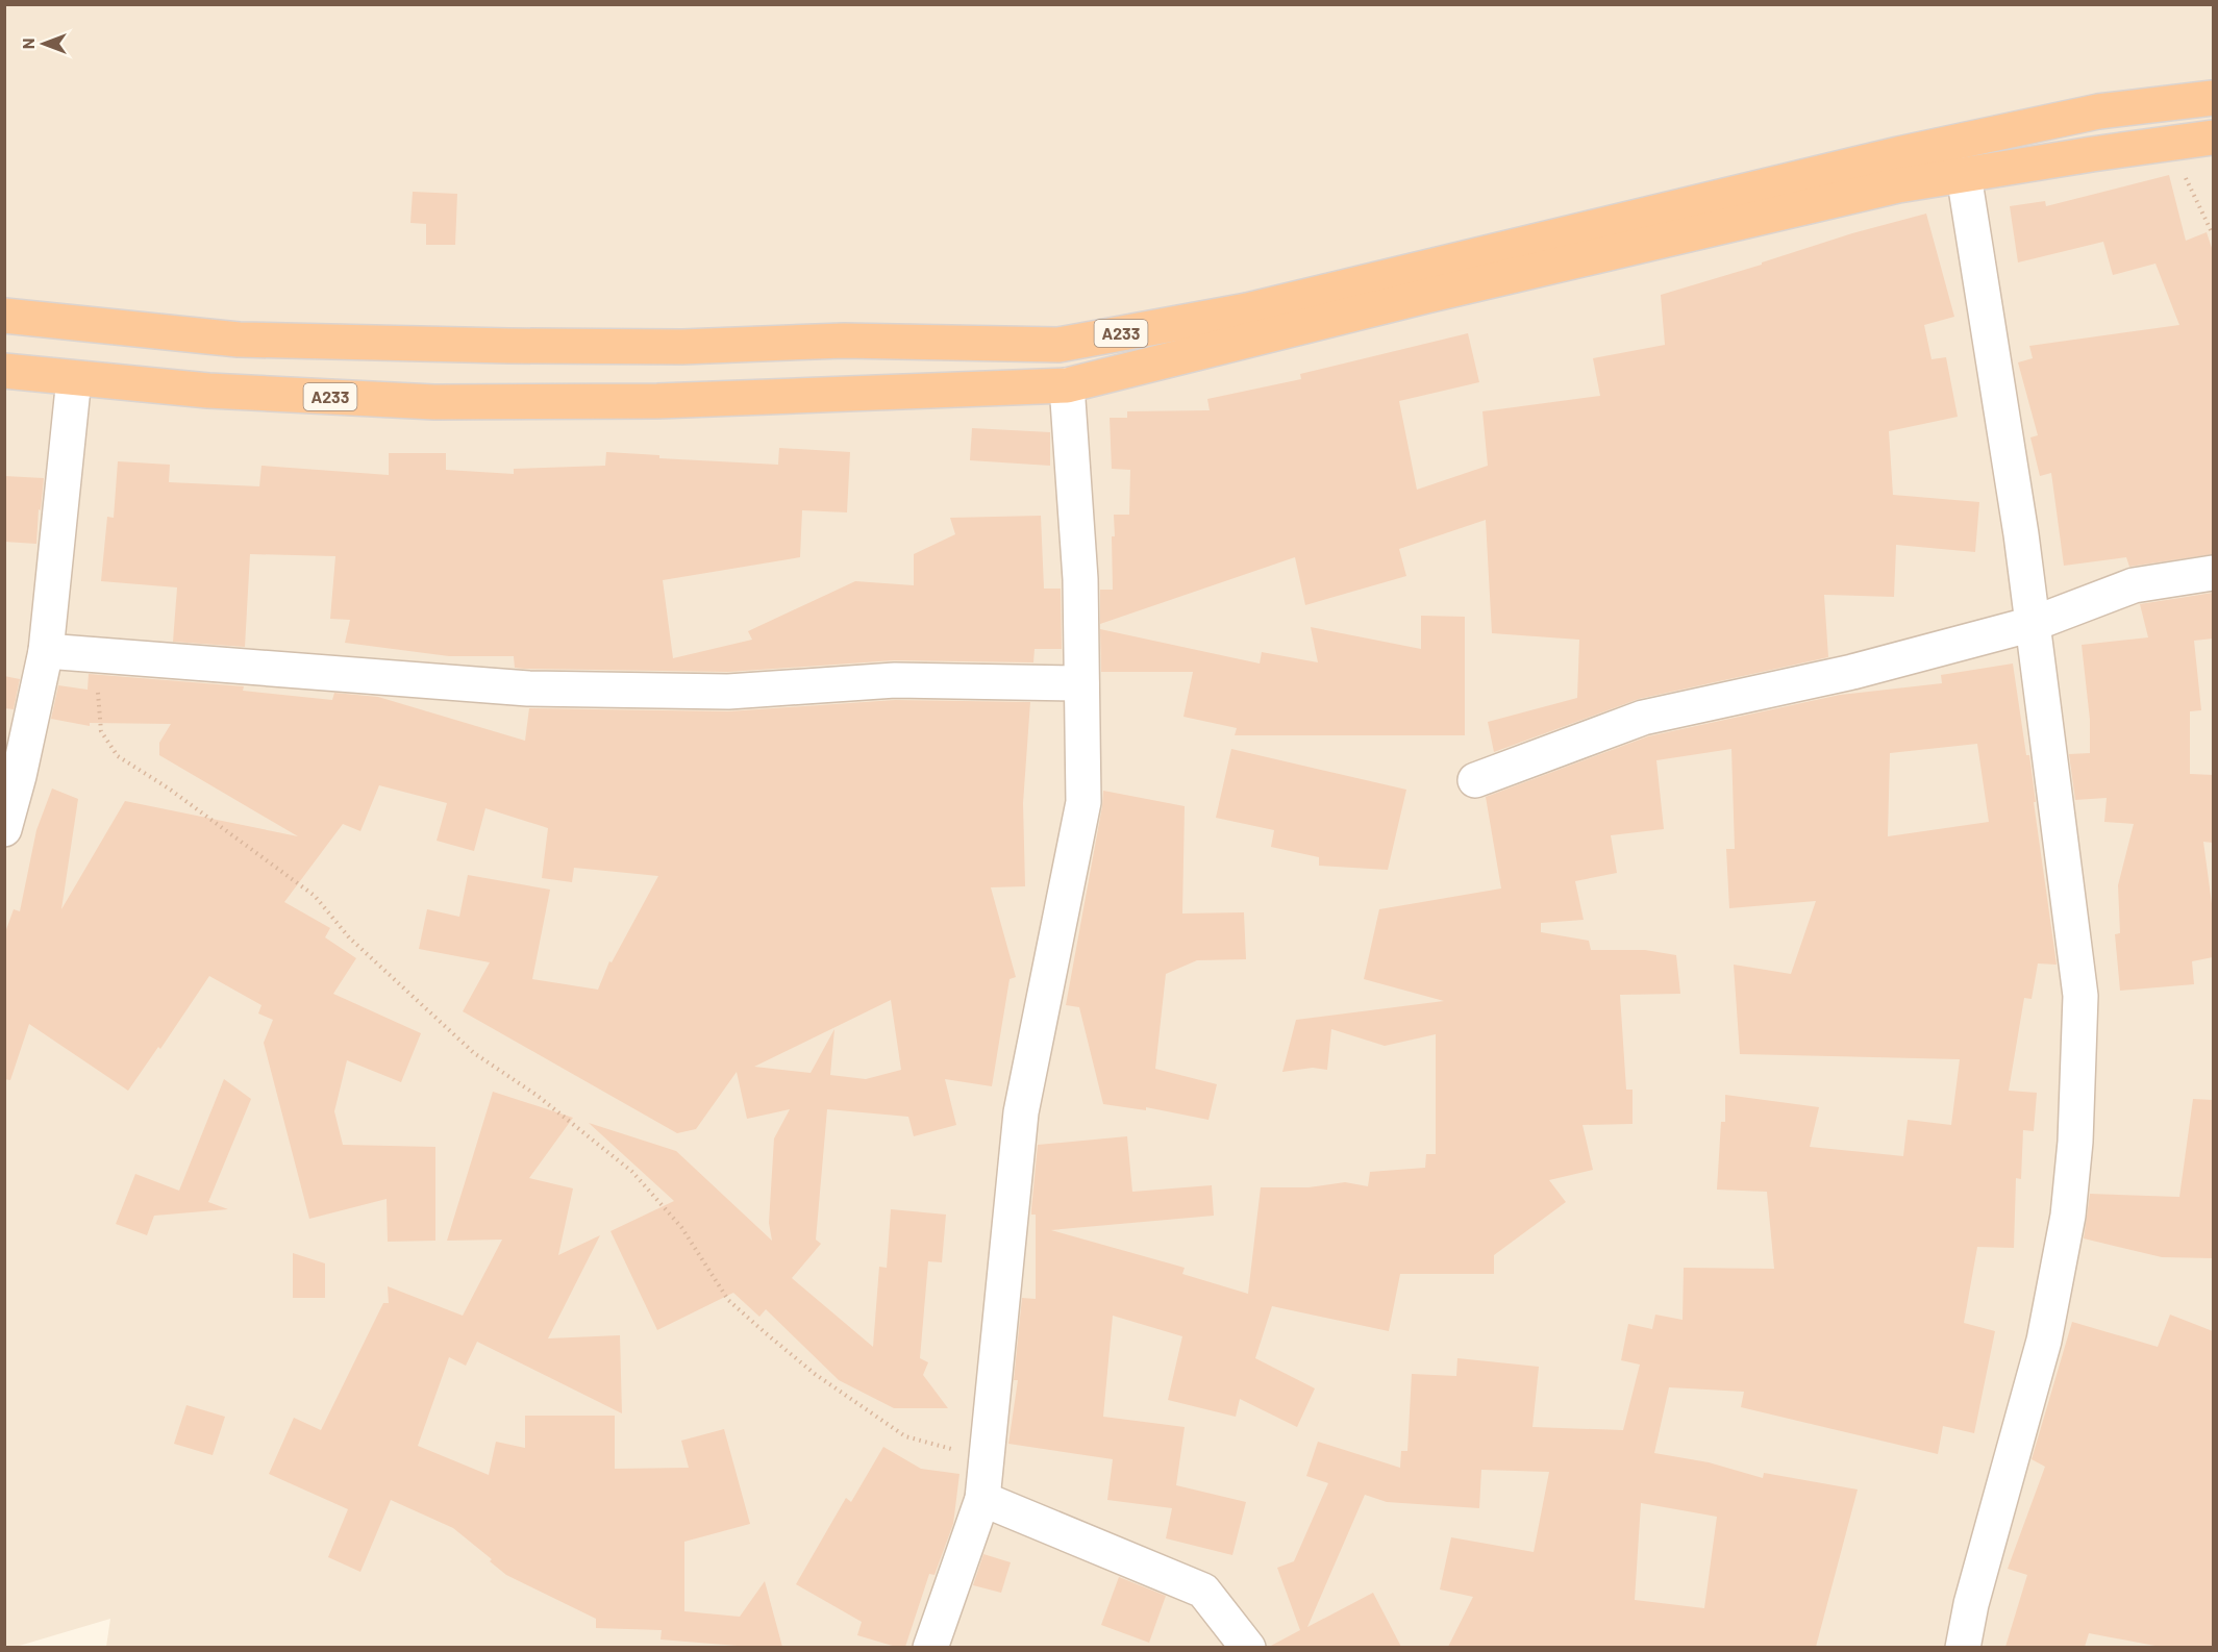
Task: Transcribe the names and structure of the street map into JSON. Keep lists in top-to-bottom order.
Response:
{
  "streets": {
    "highway": ["A233"]
  },
  "north": "left"
}
